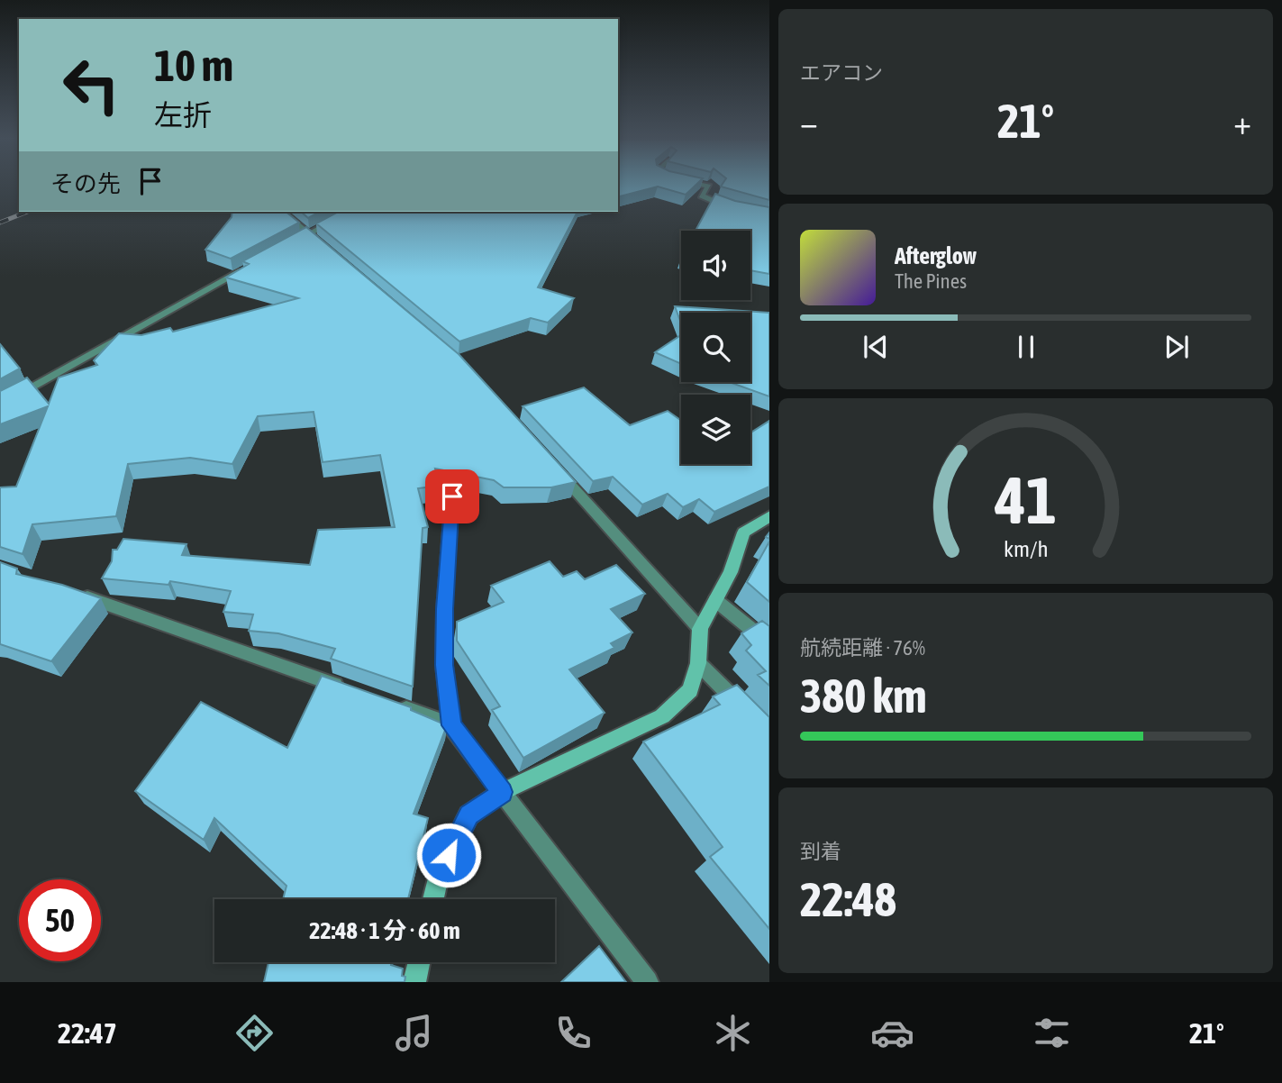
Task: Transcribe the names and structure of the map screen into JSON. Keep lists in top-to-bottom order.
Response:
{
  "page": {
    "tile": [
      "エアコン",
      ["航続距離 · 76%", "380 km"],
      ["到着", "22:48"]
    ],
    "turn": ["10 m", "左折"],
    "heat": ["−", "21°", "+"],
    "then": "その先",
    "song": ["Afterglow", "The Pines"],
    "limit": "50",
    "trip": "22:48 · 1 分 · 60 m",
    "tabs": ["22:47", "21°"],
    "gauge": ["41", "km/h"]
  }
}
